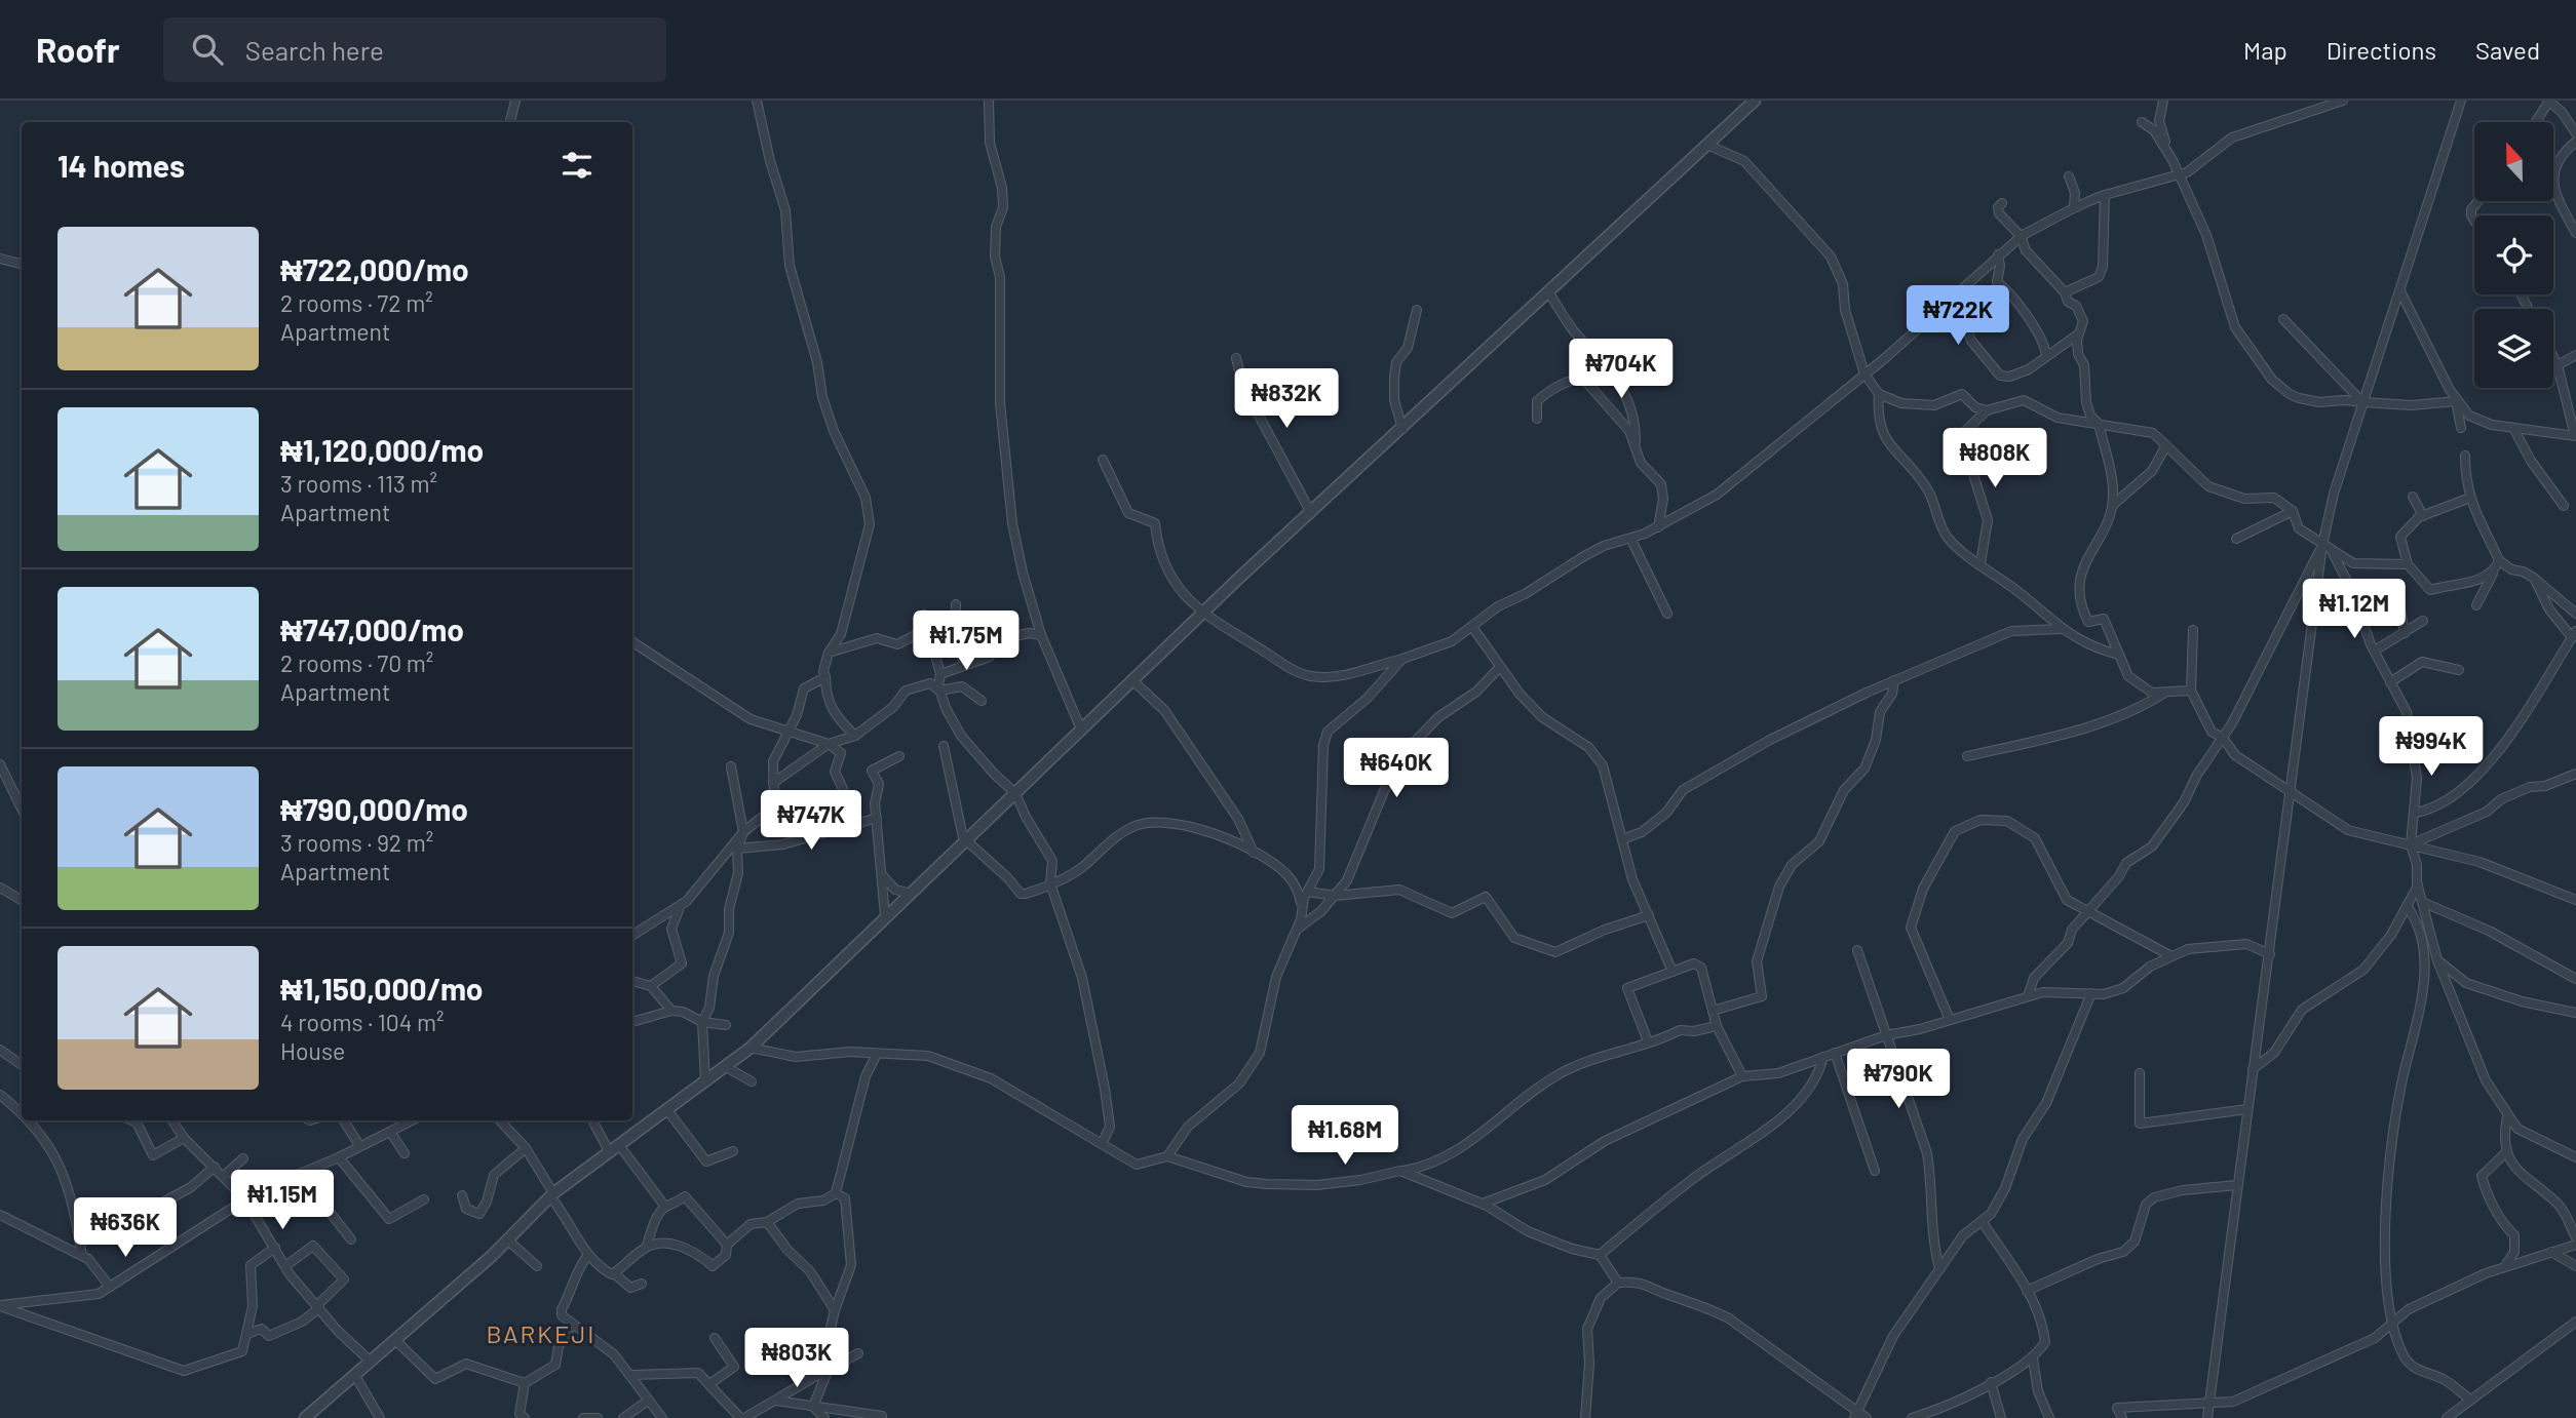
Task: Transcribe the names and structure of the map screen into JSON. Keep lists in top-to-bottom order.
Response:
{
  "districts": ["BARKEJI"],
  "north": "top",
  "page": {
    "header": "Roofr",
    "search": "Search here",
    "nav": ["Map", "Directions", "Saved"],
    "heading": "14 homes",
    "list": [
      {
        "name": "₦722,000/mo",
        "note": "2 rooms · 72 m² · Apartment"
      },
      {
        "name": "₦1,120,000/mo",
        "note": "3 rooms · 113 m² · Apartment"
      },
      {
        "name": "₦747,000/mo",
        "note": "2 rooms · 70 m² · Apartment"
      },
      {
        "name": "₦790,000/mo",
        "note": "3 rooms · 92 m² · Apartment"
      },
      {
        "name": "₦1,150,000/mo",
        "note": "4 rooms · 104 m² · House"
      }
    ],
    "price": [
      "₦722K",
      "₦704K",
      "₦832K",
      "₦808K",
      "₦1.12M",
      "₦1.75M",
      "₦994K",
      "₦640K",
      "₦747K",
      "₦790K",
      "₦1.68M",
      "₦1.15M",
      "₦636K",
      "₦803K"
    ]
  }
}
